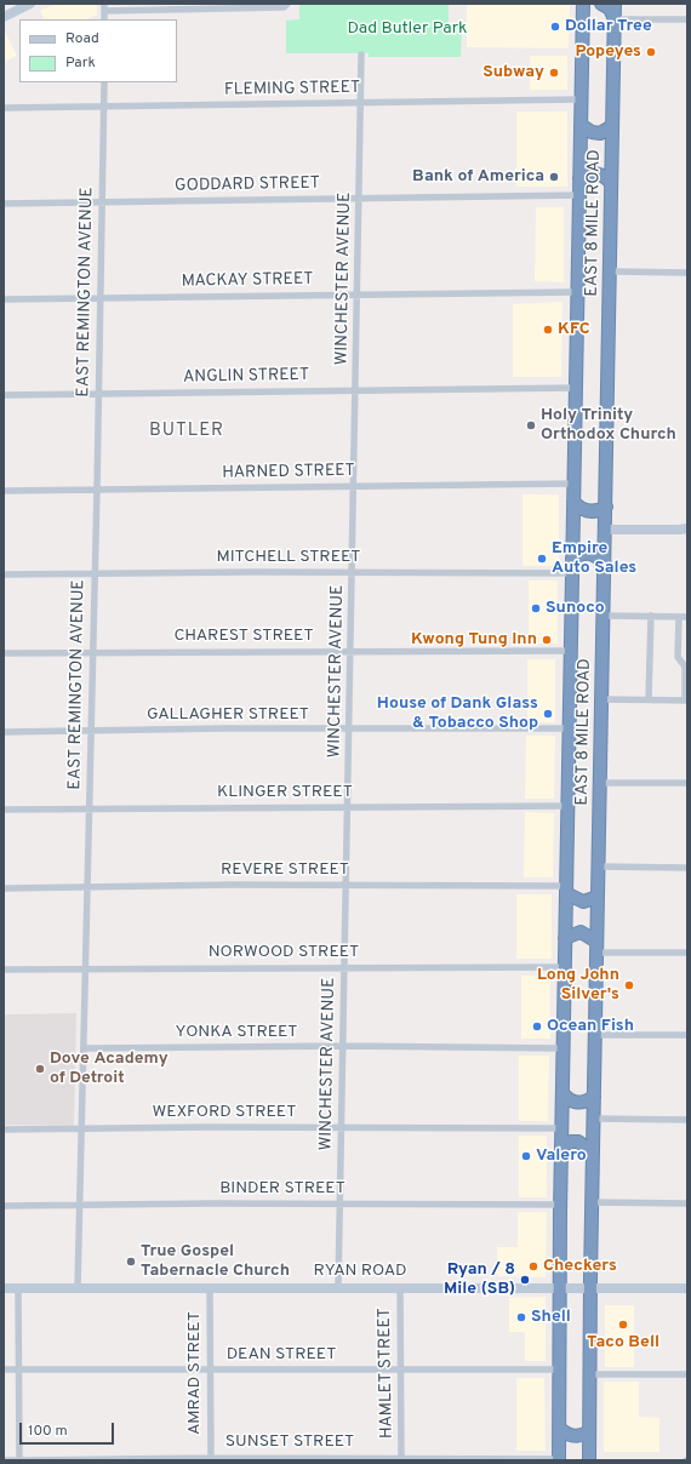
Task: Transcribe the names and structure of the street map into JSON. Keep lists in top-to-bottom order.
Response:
{
  "streets": {
    "highway": ["EAST 8 MILE ROAD"],
    "street": [
      "FLEMING STREET",
      "GODDARD STREET",
      "WINCHESTER AVENUE",
      "MACKAY STREET",
      "EAST REMINGTON AVENUE",
      "ANGLIN STREET",
      "HARNED STREET",
      "MITCHELL STREET",
      "CHAREST STREET",
      "GALLAGHER STREET",
      "KLINGER STREET",
      "REVERE STREET",
      "NORWOOD STREET",
      "YONKA STREET",
      "WEXFORD STREET",
      "BINDER STREET",
      "RYAN ROAD",
      "DEAN STREET",
      "AMRAD STREET",
      "HAMLET STREET",
      "SUNSET STREET"
    ]
  },
  "crossings": [
    ["FLEMING STREET", "EAST 8 MILE ROAD"],
    ["FLEMING STREET", "WINCHESTER AVENUE"],
    ["FLEMING STREET", "EAST REMINGTON AVENUE"],
    ["GODDARD STREET", "EAST 8 MILE ROAD"],
    ["GODDARD STREET", "WINCHESTER AVENUE"],
    ["GODDARD STREET", "EAST REMINGTON AVENUE"],
    ["EAST 8 MILE ROAD", "MACKAY STREET"],
    ["EAST 8 MILE ROAD", "ANGLIN STREET"],
    ["EAST 8 MILE ROAD", "HARNED STREET"],
    ["EAST 8 MILE ROAD", "MITCHELL STREET"],
    ["EAST 8 MILE ROAD", "CHAREST STREET"],
    ["EAST 8 MILE ROAD", "GALLAGHER STREET"],
    ["EAST 8 MILE ROAD", "KLINGER STREET"],
    ["EAST 8 MILE ROAD", "REVERE STREET"],
    ["EAST 8 MILE ROAD", "NORWOOD STREET"],
    ["EAST 8 MILE ROAD", "YONKA STREET"],
    ["EAST 8 MILE ROAD", "WEXFORD STREET"],
    ["EAST 8 MILE ROAD", "BINDER STREET"],
    ["EAST 8 MILE ROAD", "RYAN ROAD"],
    ["EAST 8 MILE ROAD", "DEAN STREET"],
    ["EAST 8 MILE ROAD", "SUNSET STREET"],
    ["WINCHESTER AVENUE", "MACKAY STREET"],
    ["WINCHESTER AVENUE", "ANGLIN STREET"],
    ["WINCHESTER AVENUE", "HARNED STREET"],
    ["WINCHESTER AVENUE", "MITCHELL STREET"],
    ["WINCHESTER AVENUE", "CHAREST STREET"],
    ["WINCHESTER AVENUE", "GALLAGHER STREET"],
    ["WINCHESTER AVENUE", "KLINGER STREET"],
    ["WINCHESTER AVENUE", "REVERE STREET"],
    ["WINCHESTER AVENUE", "NORWOOD STREET"],
    ["WINCHESTER AVENUE", "YONKA STREET"],
    ["WINCHESTER AVENUE", "WEXFORD STREET"],
    ["WINCHESTER AVENUE", "BINDER STREET"],
    ["WINCHESTER AVENUE", "RYAN ROAD"],
    ["MACKAY STREET", "EAST REMINGTON AVENUE"],
    ["EAST REMINGTON AVENUE", "ANGLIN STREET"],
    ["EAST REMINGTON AVENUE", "HARNED STREET"],
    ["EAST REMINGTON AVENUE", "MITCHELL STREET"],
    ["EAST REMINGTON AVENUE", "CHAREST STREET"],
    ["EAST REMINGTON AVENUE", "GALLAGHER STREET"],
    ["EAST REMINGTON AVENUE", "KLINGER STREET"],
    ["EAST REMINGTON AVENUE", "REVERE STREET"],
    ["EAST REMINGTON AVENUE", "NORWOOD STREET"],
    ["EAST REMINGTON AVENUE", "YONKA STREET"],
    ["EAST REMINGTON AVENUE", "WEXFORD STREET"],
    ["EAST REMINGTON AVENUE", "BINDER STREET"],
    ["EAST REMINGTON AVENUE", "RYAN ROAD"],
    ["RYAN ROAD", "AMRAD STREET"],
    ["RYAN ROAD", "HAMLET STREET"],
    ["DEAN STREET", "AMRAD STREET"],
    ["DEAN STREET", "HAMLET STREET"],
    ["AMRAD STREET", "SUNSET STREET"],
    ["HAMLET STREET", "SUNSET STREET"]
  ],
  "districts": ["BUTLER"],
  "parks": ["Dad Butler Park"],
  "places": [
    "Dollar Tree",
    "Popeyes",
    "Subway",
    "Bank of America",
    "KFC",
    "Holy Trinity Orthodox Church",
    "Empire Auto Sales",
    "Sunoco",
    "Kwong Tung Inn",
    "House of Dank Glass & Tobacco Shop",
    "Long John Silver's",
    "Ocean Fish",
    "Dove Academy of Detroit",
    "Valero",
    "True Gospel Tabernacle Church",
    "Checkers",
    "Ryan / 8 Mile (SB)",
    "Shell",
    "Taco Bell"
  ],
  "legend": ["Road", "Park"],
  "scale_bar": "100 m"
}
